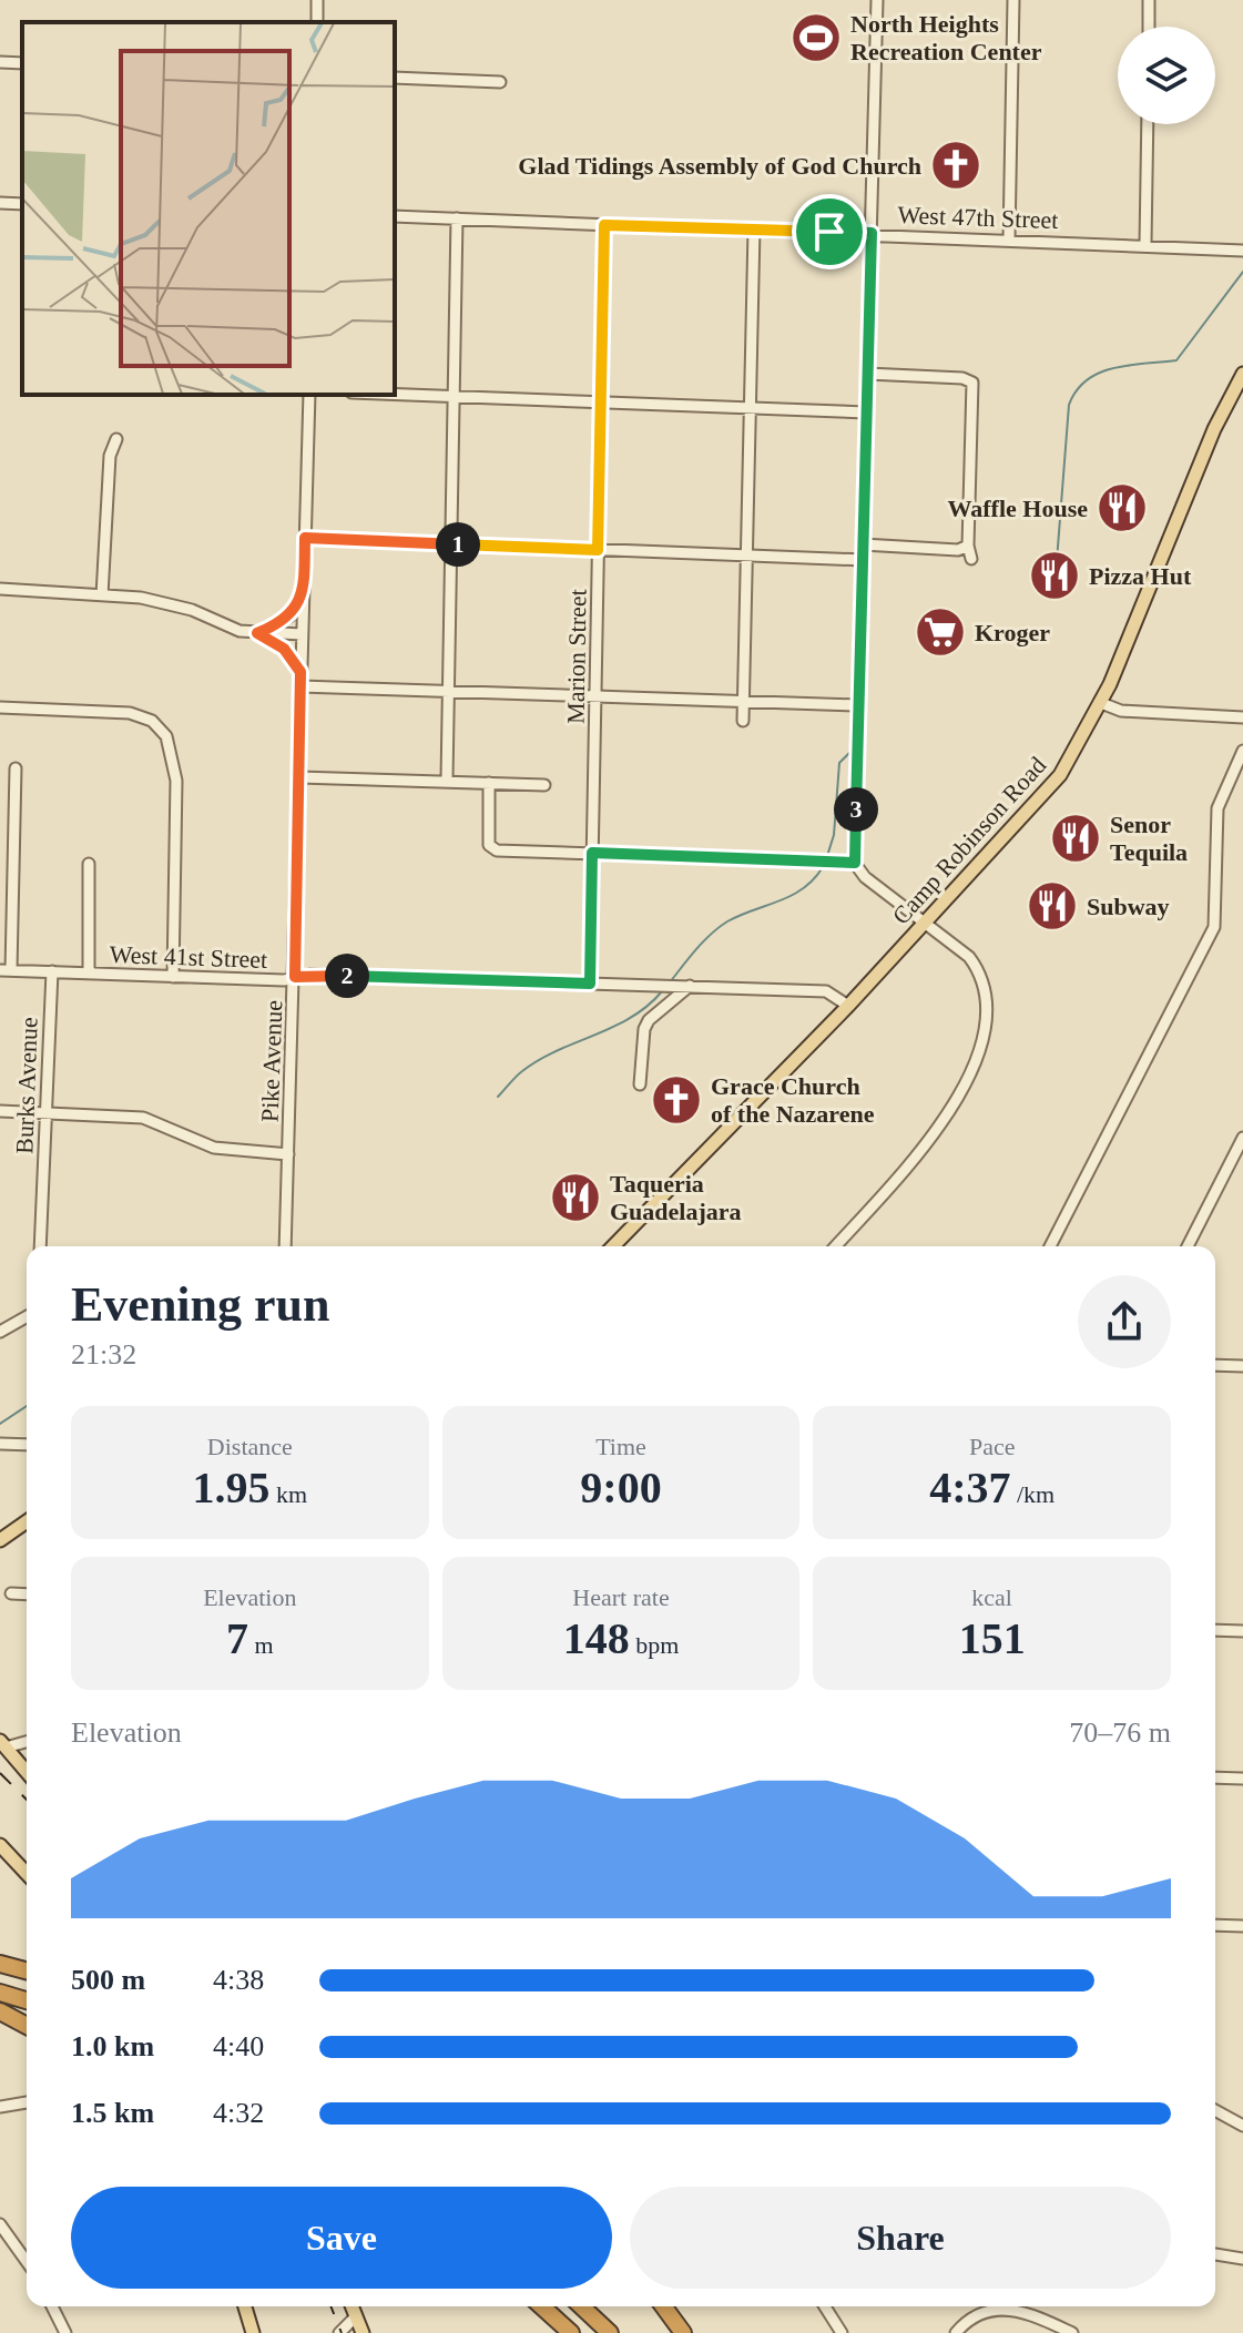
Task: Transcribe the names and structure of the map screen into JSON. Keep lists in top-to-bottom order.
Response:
{
  "streets": {
    "main road": ["Camp Robinson Road"],
    "street": [
      "West 47th Street",
      "Marion Street",
      "West 41st Street",
      "Pike Avenue",
      "Burks Avenue"
    ]
  },
  "crossings": [
    ["West 47th Street", "Marion Street"],
    ["Marion Street", "West 41st Street"],
    ["Camp Robinson Road", "West 41st Street"],
    ["West 41st Street", "Pike Avenue"],
    ["West 41st Street", "Burks Avenue"]
  ],
  "places": {
    "sports": ["North Heights Recreation Center"],
    "church": ["Glad Tidings Assembly of God Church", "Grace Church of the Nazarene"],
    "restaurant": [
      "Waffle House",
      "Pizza Hut",
      "Senor Tequila",
      "Subway",
      "Taqueria Guadelajara"
    ],
    "supermarket": ["Kroger"]
  },
  "page": {
    "pins": ["1", "3", "2"],
    "heading": ["Evening run", "21:32"],
    "stats": [
      ["Distance", "1.95 km"],
      ["Time", "9:00"],
      ["Pace", "4:37 /km"],
      ["Elevation", "7 m"],
      ["Heart rate", "148 bpm"],
      ["kcal", "151"]
    ],
    "chart": ["Elevation", "70–76 m"],
    "list": [
      {
        "name": "500 m",
        "note": "4:38"
      },
      {
        "name": "1.0 km",
        "note": "4:40"
      },
      {
        "name": "1.5 km",
        "note": "4:32"
      }
    ],
    "buttons": ["Save", "Share"]
  }
}
